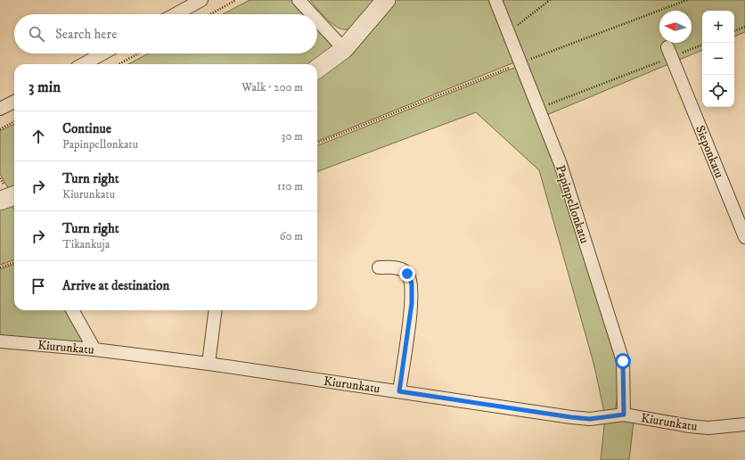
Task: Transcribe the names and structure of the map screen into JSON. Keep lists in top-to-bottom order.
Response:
{
  "streets": {
    "street": ["Sieponkatu", "Papinpellonkatu", "Kiurunkatu"]
  },
  "crossings": [
    ["Papinpellonkatu", "Kiurunkatu"]
  ],
  "north": "left",
  "page": {
    "map_buttons": ["+", "−"],
    "search": "Search here",
    "heading": ["3 min", "Walk · 200 m"],
    "list": [
      ["Continue", "Papinpellonkatu", "30 m"],
      ["Turn right", "Kiurunkatu", "110 m"],
      ["Turn right", "Tikankuja", "60 m"],
      "Arrive at destination"
    ]
  }
}
